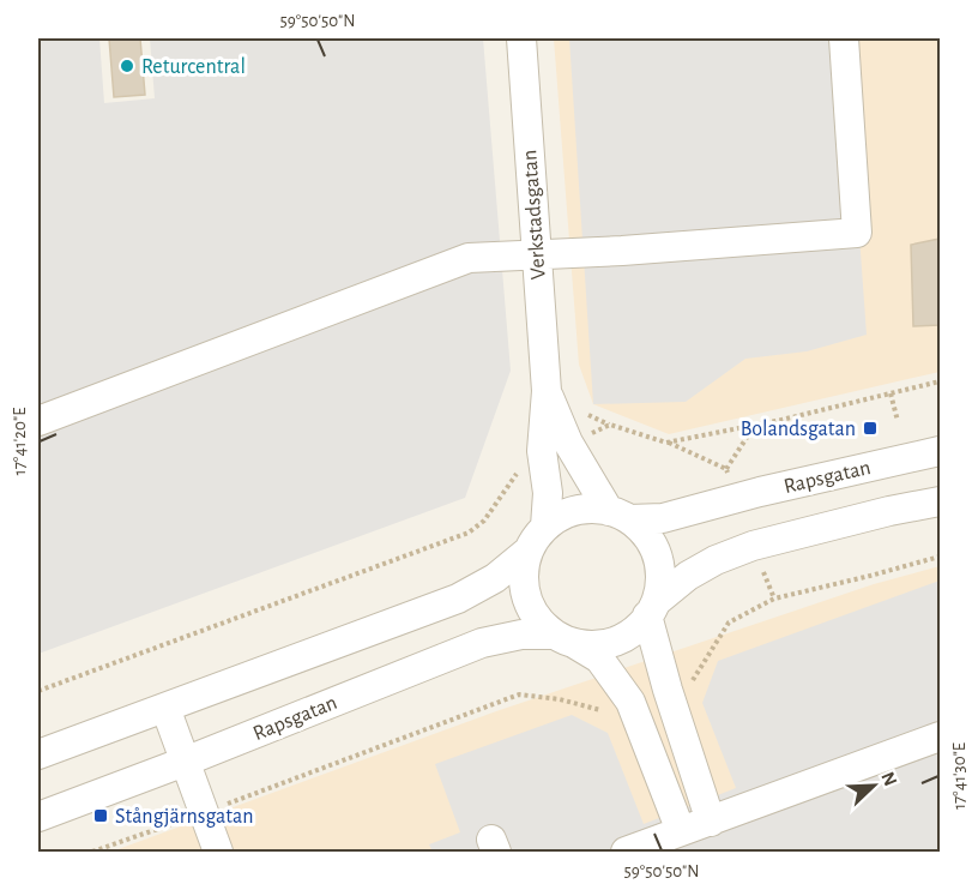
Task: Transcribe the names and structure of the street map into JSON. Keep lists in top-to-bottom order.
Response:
{
  "streets": {
    "street": ["Verkstadsgatan", "Rapsgatan"]
  },
  "crossings": [
    ["Verkstadsgatan", "Rapsgatan"]
  ],
  "places": {
    "other": ["Returcentral"],
    "transit": ["Bolandsgatan", "Stångjärnsgatan"]
  },
  "north": "top right",
  "coordinates": ["59°50'50\"N", "17°41'20\"E", "17°41'30\"E"]
}
